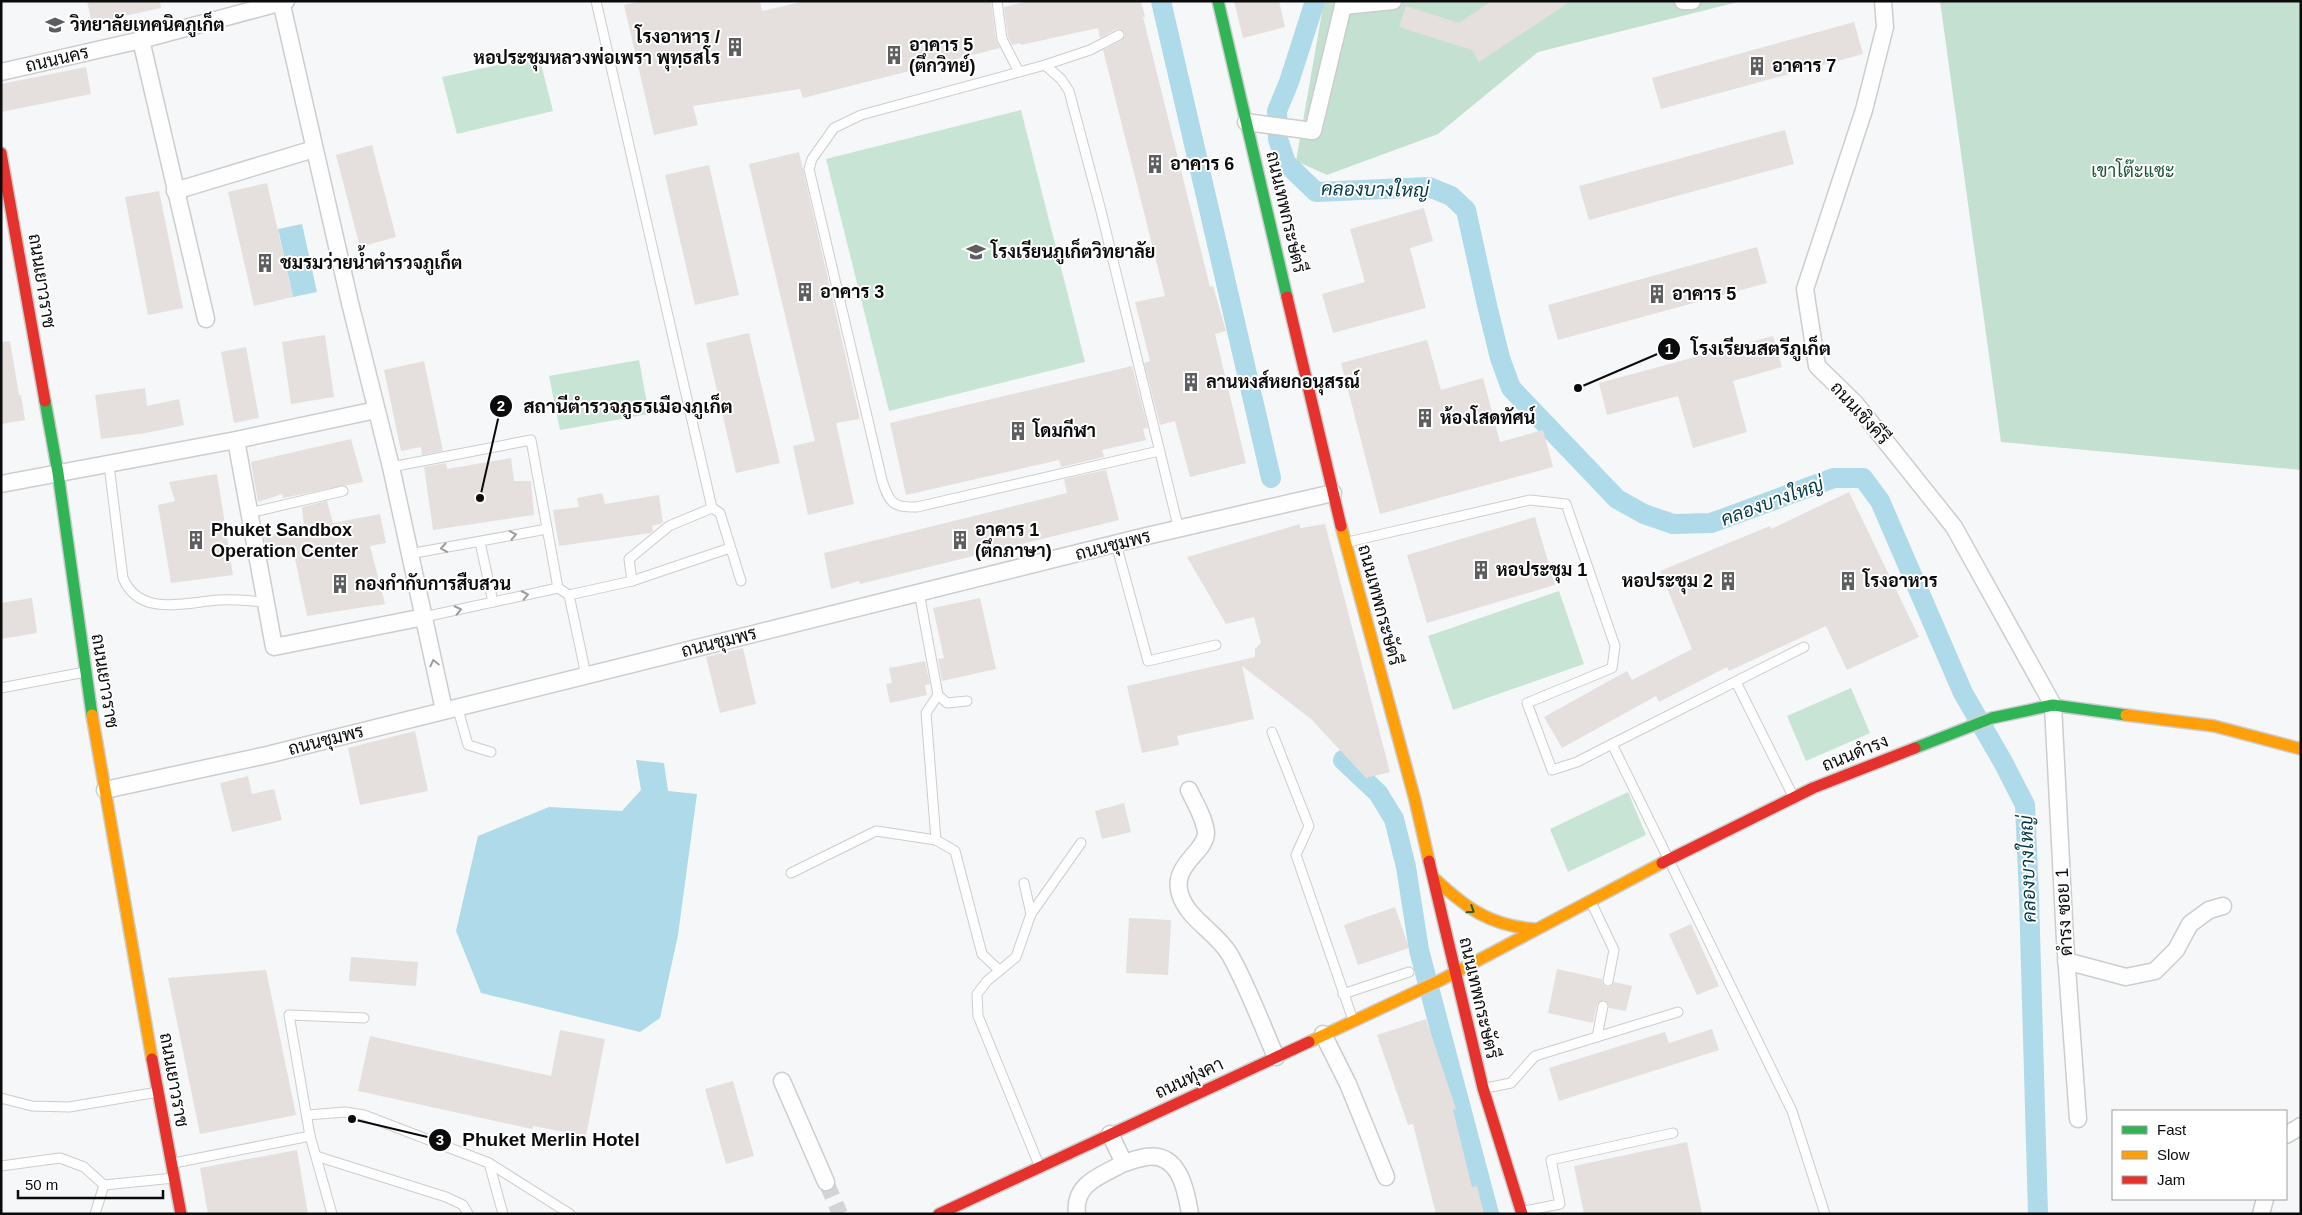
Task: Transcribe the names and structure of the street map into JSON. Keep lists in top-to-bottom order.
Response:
{
  "streets": {
    "main road": [
      "ถนนเทพกระษัตรี",
      "ถนนเยาวราช",
      "ถนนดำรง",
      "ถนนทุ่งคา"
    ],
    "street": [
      "ถนนนคร",
      "ถนนเชิงคีรี",
      "ถนนชุมพร",
      "ดำรง ซอย 1"
    ]
  },
  "crossings": [
    ["ถนนเทพกระษัตรี", "ถนนชุมพร"],
    ["ถนนเทพกระษัตรี", "ถนนดำรง"],
    ["ถนนเทพกระษัตรี", "ถนนทุ่งคา"],
    ["ถนนเยาวราช", "ถนนชุมพร"],
    ["ถนนเชิงคีรี", "ถนนดำรง"],
    ["ถนนเชิงคีรี", "ดำรง ซอย 1"],
    ["ถนนดำรง", "ดำรง ซอย 1"],
    ["ถนนดำรง", "ถนนทุ่งคา"]
  ],
  "water": ["คลองบางใหญ่"],
  "parks": ["เขาโต๊ะแซะ"],
  "places": {
    "school or university": ["วิทยาลัยเทคนิคภูเก็ต", "โรงเรียนภูเก็ตวิทยาลัย"],
    "building": [
      "โรงอาหาร / หอประชุมหลวงพ่อเพรา พุทฺธสโร",
      "อาคาร 5 (ตึกวิทย์)",
      "อาคาร 7",
      "อาคาร 6",
      "ชมรมว่ายน้ำตำรวจภูเก็ต",
      "อาคาร 3",
      "อาคาร 5",
      "ลานหงส์หยกอนุสรณ์",
      "ห้องโสดทัศน์",
      "โดมกีฬา",
      "Phuket Sandbox Operation Center",
      "อาคาร 1 (ตึกภาษา)",
      "หอประชุม 1",
      "หอประชุม 2",
      "โรงอาหาร",
      "กองกำกับการสืบสวน"
    ],
    "other": ["โรงเรียนสตรีภูเก็ต", "สถานีตำรวจภูธรเมืองภูเก็ต", "Phuket Merlin Hotel"]
  },
  "legend": ["Fast", "Slow", "Jam"],
  "scale_bar": "50 m"
}
